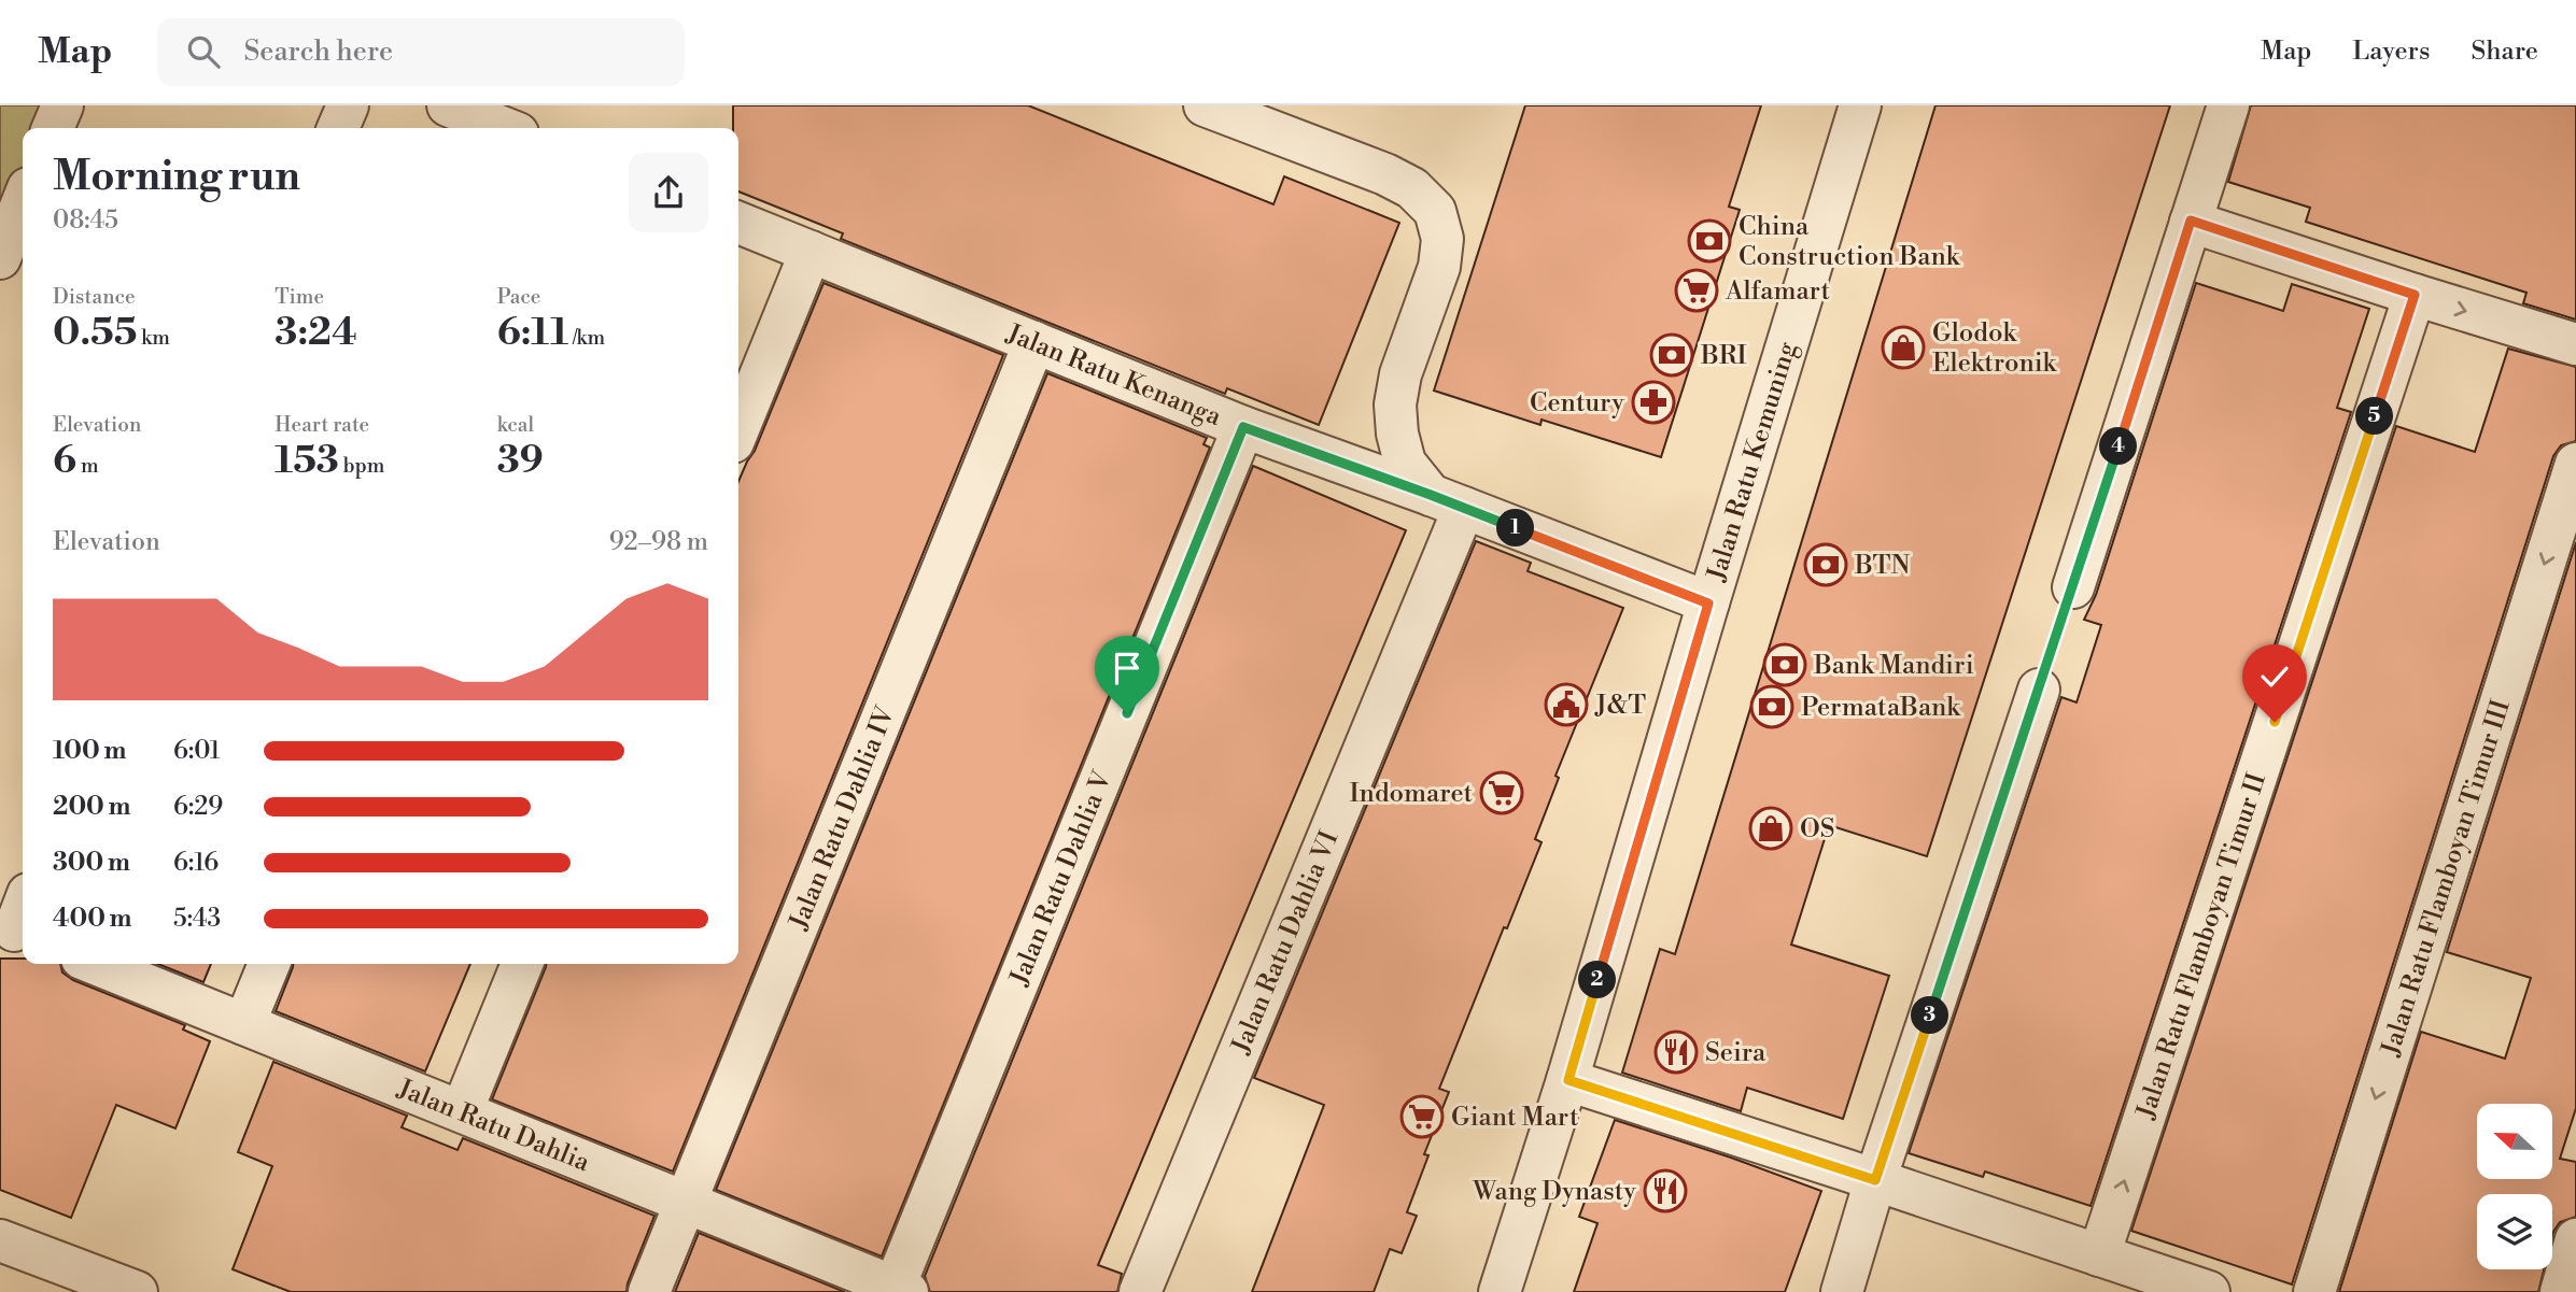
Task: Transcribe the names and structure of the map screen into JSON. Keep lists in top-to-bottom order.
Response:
{
  "streets": {
    "street": [
      "Jalan Ratu Kenanga",
      "Jalan Ratu Kemuning",
      "Jalan Ratu Dahlia IV",
      "Jalan Ratu Dahlia V",
      "Jalan Ratu Flamboyan Timur III",
      "Jalan Ratu Dahlia VI",
      "Jalan Ratu Flamboyan Timur II",
      "Jalan Ratu Dahlia"
    ]
  },
  "crossings": [
    ["Jalan Ratu Kenanga", "Jalan Ratu Kemuning"],
    ["Jalan Ratu Kenanga", "Jalan Ratu Dahlia IV"],
    ["Jalan Ratu Kenanga", "Jalan Ratu Dahlia V"],
    ["Jalan Ratu Kenanga", "Jalan Ratu Dahlia VI"],
    ["Jalan Ratu Dahlia IV", "Jalan Ratu Dahlia"],
    ["Jalan Ratu Dahlia V", "Jalan Ratu Dahlia"]
  ],
  "one_way": ["Jalan Ratu Flamboyan Timur III"],
  "places": {
    "bank": [
      "China Construction Bank",
      "BRI",
      "BTN",
      "Bank Mandiri",
      "PermataBank"
    ],
    "supermarket": ["Alfamart", "Indomaret", "Giant Mart"],
    "shop": ["Glodok Elektronik", "OS"],
    "pharmacy": ["Century"],
    "public building": ["J&T"],
    "restaurant": ["Seira", "Wang Dynasty"]
  },
  "north": "left",
  "page": {
    "header": "Map",
    "search": "Search here",
    "nav": ["Map", "Layers", "Share"],
    "heading": ["Morning run", "08:45"],
    "stats": [
      ["Distance", "0.55 km"],
      ["Time", "3:24"],
      ["Pace", "6:11 /km"],
      ["Elevation", "6 m"],
      ["Heart rate", "153 bpm"],
      ["kcal", "39"]
    ],
    "pins": [
      "5",
      "4",
      "1",
      "2",
      "3"
    ],
    "chart": ["Elevation", "92–98 m"],
    "list": [
      {
        "name": "100 m",
        "note": "6:01"
      },
      {
        "name": "200 m",
        "note": "6:29"
      },
      {
        "name": "300 m",
        "note": "6:16"
      },
      {
        "name": "400 m",
        "note": "5:43"
      }
    ]
  }
}
